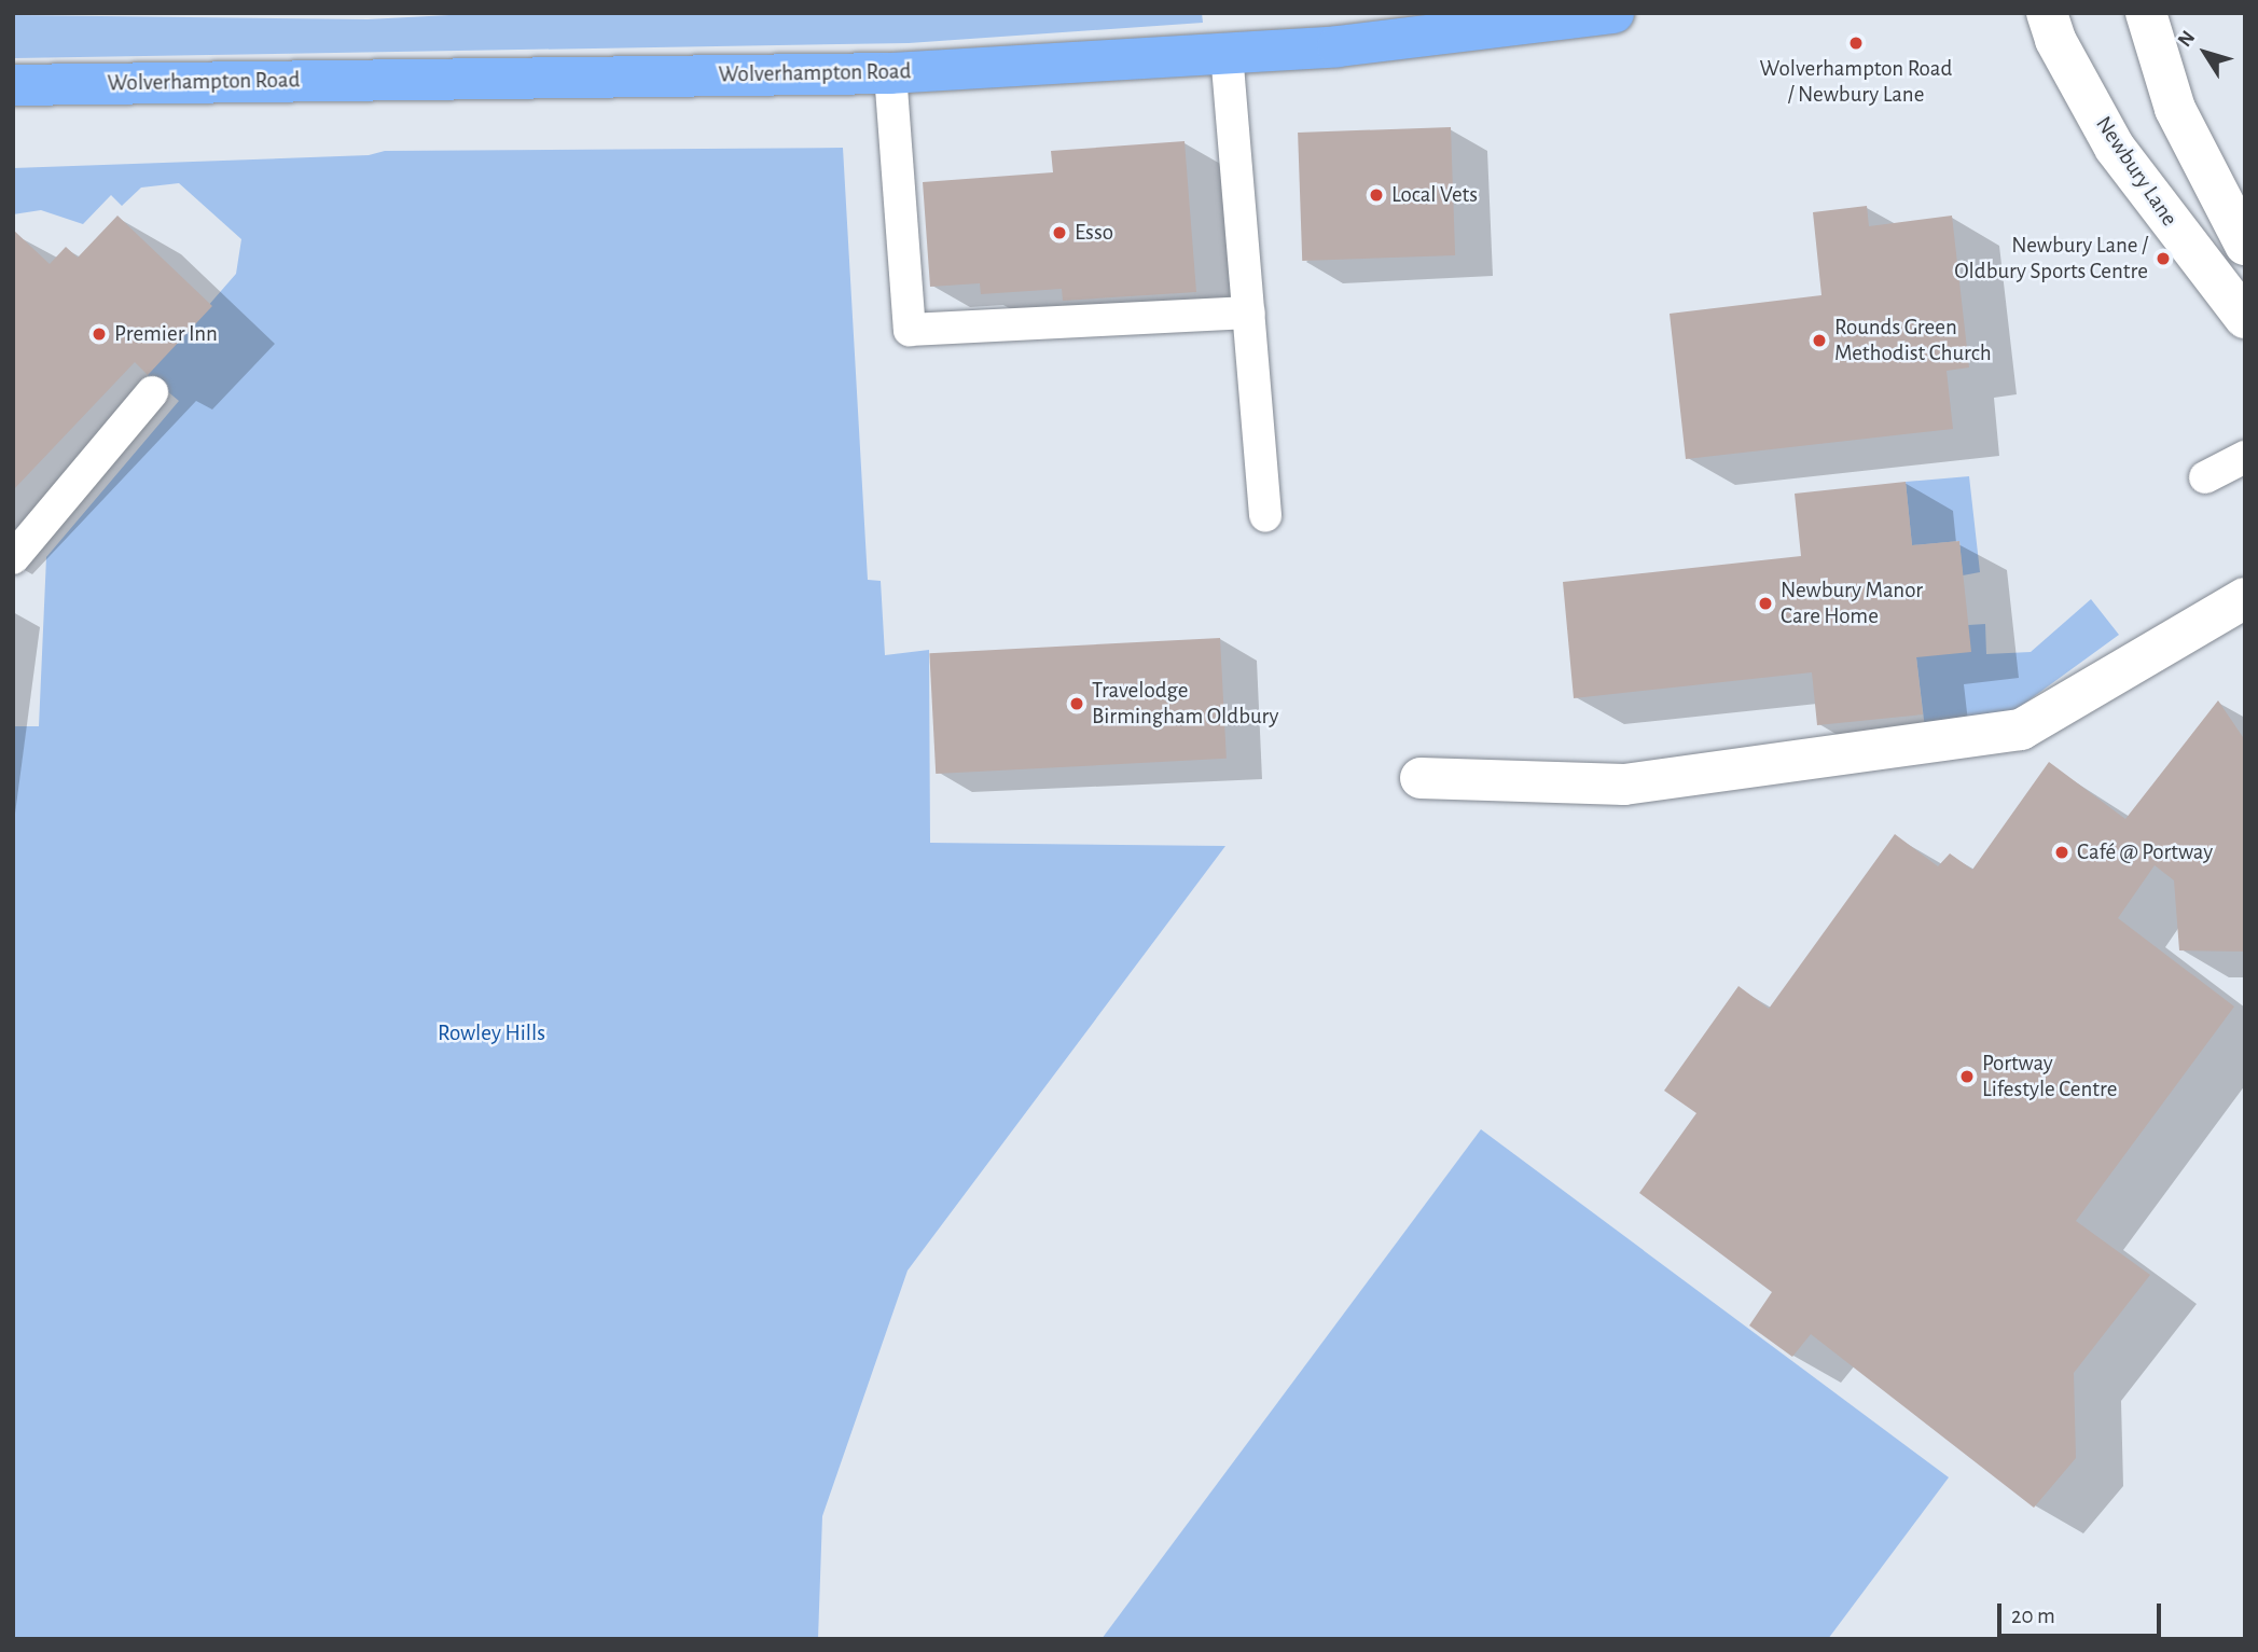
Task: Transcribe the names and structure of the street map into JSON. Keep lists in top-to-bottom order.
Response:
{
  "streets": {
    "highway": ["Wolverhampton Road"],
    "street": ["Newbury Lane"]
  },
  "parks": ["Rowley Hills"],
  "places": [
    "Wolverhampton Road / Newbury Lane",
    "Local Vets",
    "Esso",
    "Newbury Lane / Oldbury Sports Centre",
    "Premier Inn",
    "Rounds Green Methodist Church",
    "Newbury Manor Care Home",
    "Travelodge Birmingham Oldbury",
    "Café @ Portway",
    "Portway Lifestyle Centre"
  ],
  "scale_bar": "20 m",
  "north": "top left"
}
